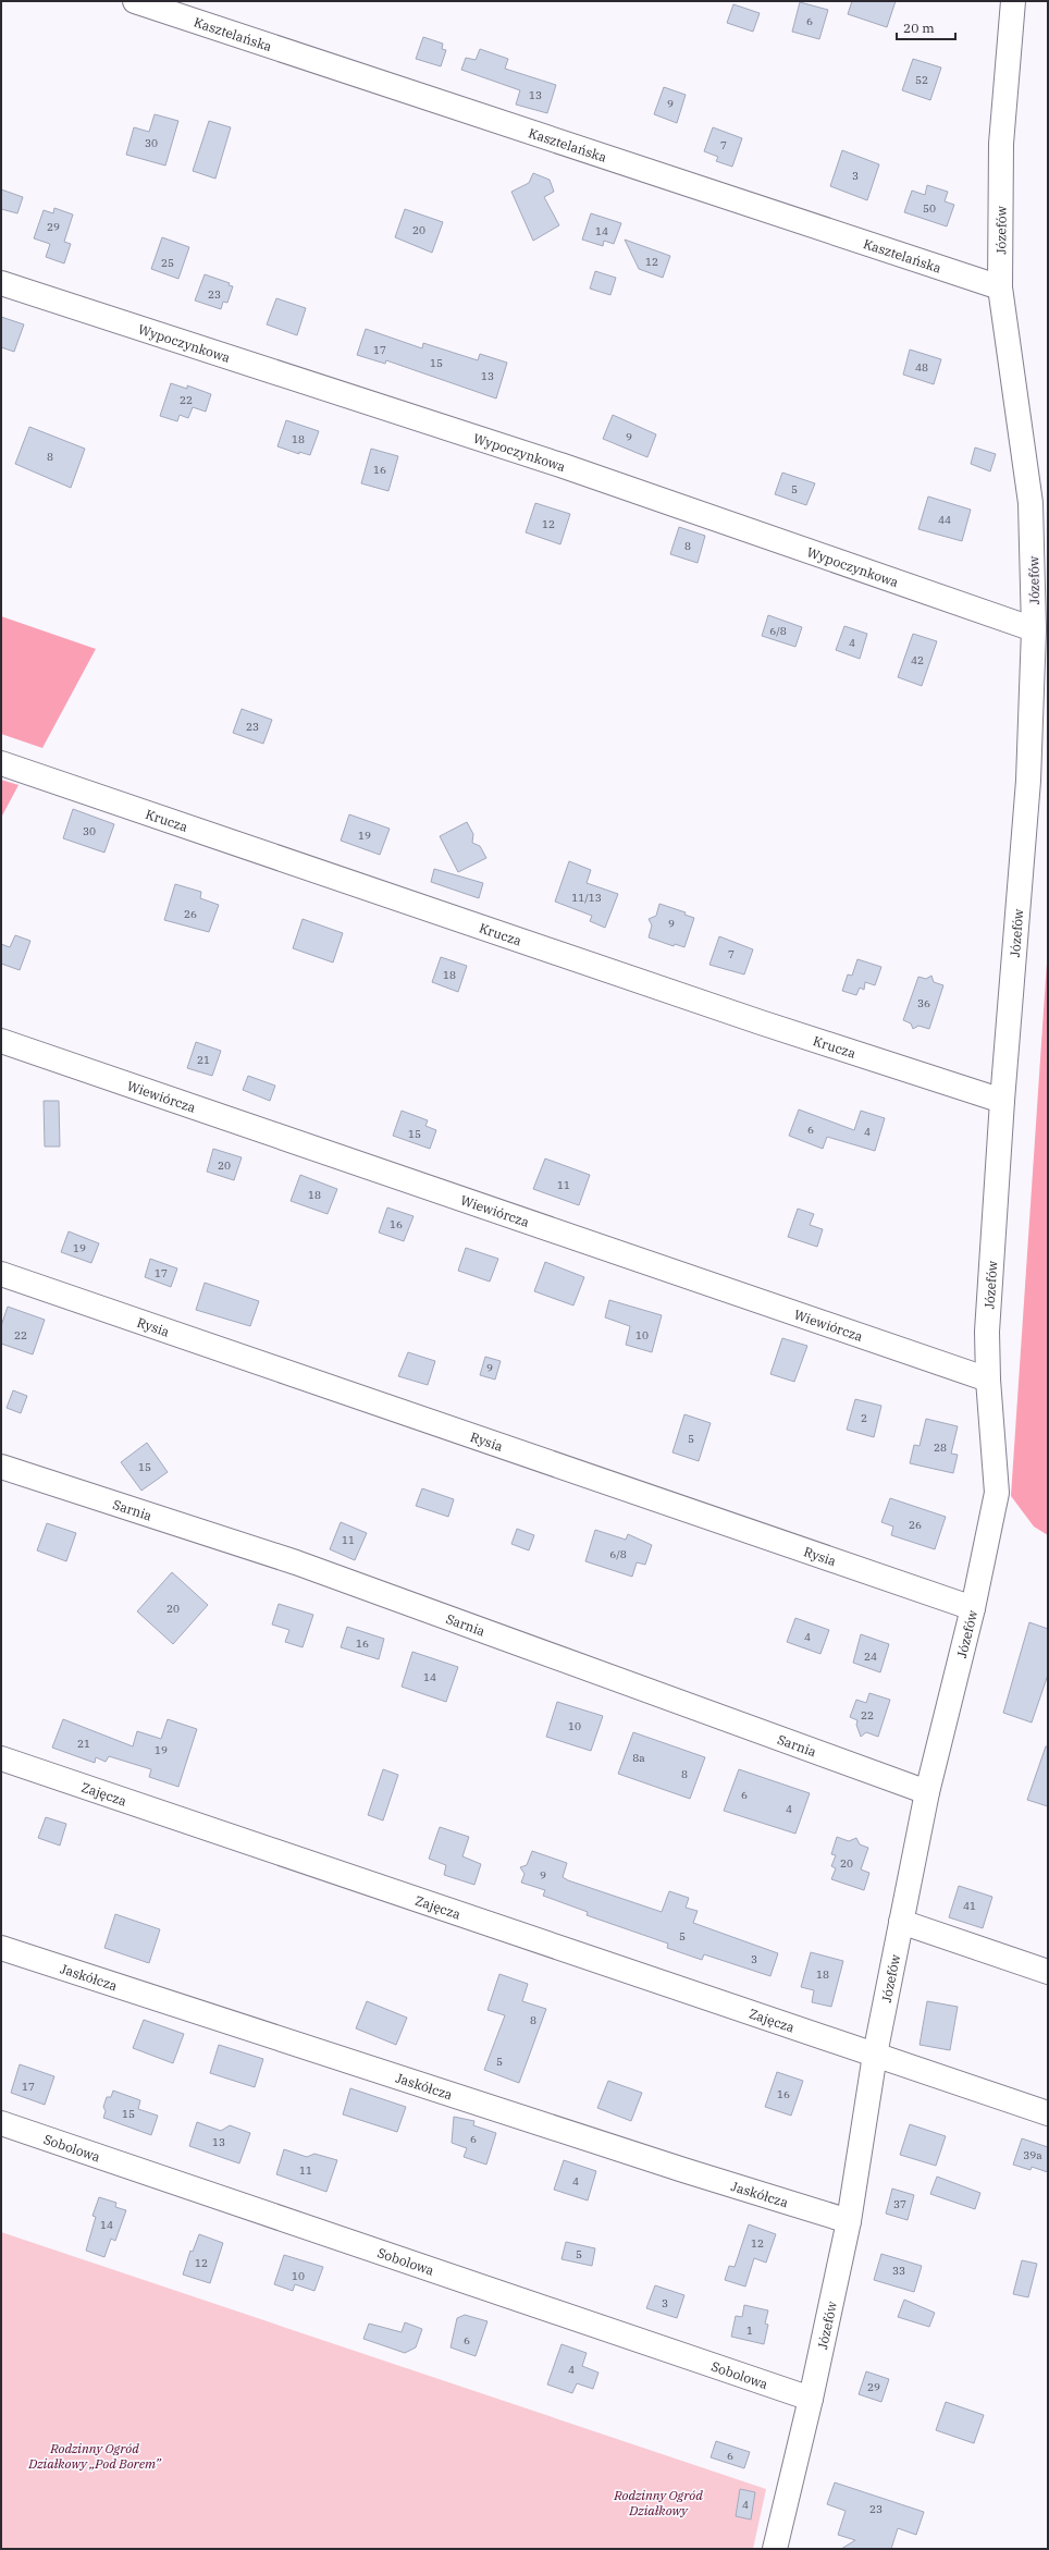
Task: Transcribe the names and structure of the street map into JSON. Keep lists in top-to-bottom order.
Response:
{
  "streets": {
    "street": [
      "Kasztelańska",
      "Józefów",
      "Wypoczynkowa",
      "Krucza",
      "Wiewiórcza",
      "Rysia",
      "Sarnia",
      "Zajęcza",
      "Jaskółcza",
      "Sobolowa"
    ]
  },
  "crossings": [
    ["Kasztelańska", "Józefów"],
    ["Józefów", "Wypoczynkowa"],
    ["Józefów", "Krucza"],
    ["Józefów", "Wiewiórcza"],
    ["Józefów", "Rysia"],
    ["Józefów", "Sarnia"],
    ["Józefów", "Zajęcza"],
    ["Józefów", "Jaskółcza"],
    ["Józefów", "Sobolowa"]
  ],
  "parks": ["Rodzinny Ogród Działkowy „Pod Borem”", "Rodzinny Ogród Działkowy"],
  "house_numbers": [
    "6",
    "52",
    "13",
    "9",
    "30",
    "7",
    "3",
    "50",
    "29",
    "20",
    "14",
    "12",
    "25",
    "23",
    "17",
    "15",
    "48",
    "13",
    "22",
    "9",
    "18",
    "8",
    "16",
    "5",
    "44",
    "12",
    "8",
    "6/8",
    "4",
    "42",
    "23",
    "30",
    "19",
    "11/13",
    "26",
    "9",
    "7",
    "18",
    "36",
    "21",
    "6",
    "4",
    "15",
    "20",
    "11",
    "18",
    "16",
    "19",
    "17",
    "22",
    "10",
    "9",
    "2",
    "5",
    "28",
    "15",
    "26",
    "11",
    "6/8",
    "20",
    "4",
    "16",
    "24",
    "14",
    "22",
    "10",
    "21",
    "19",
    "8a",
    "8",
    "6",
    "4",
    "20",
    "9",
    "41",
    "5",
    "3",
    "18",
    "8",
    "5",
    "17",
    "16",
    "15",
    "6",
    "13",
    "39a",
    "11",
    "4",
    "37",
    "14",
    "12",
    "5",
    "12",
    "33",
    "10",
    "3",
    "1",
    "6",
    "4",
    "29",
    "6",
    "4",
    "23"
  ],
  "scale_bar": "20 m"
}
